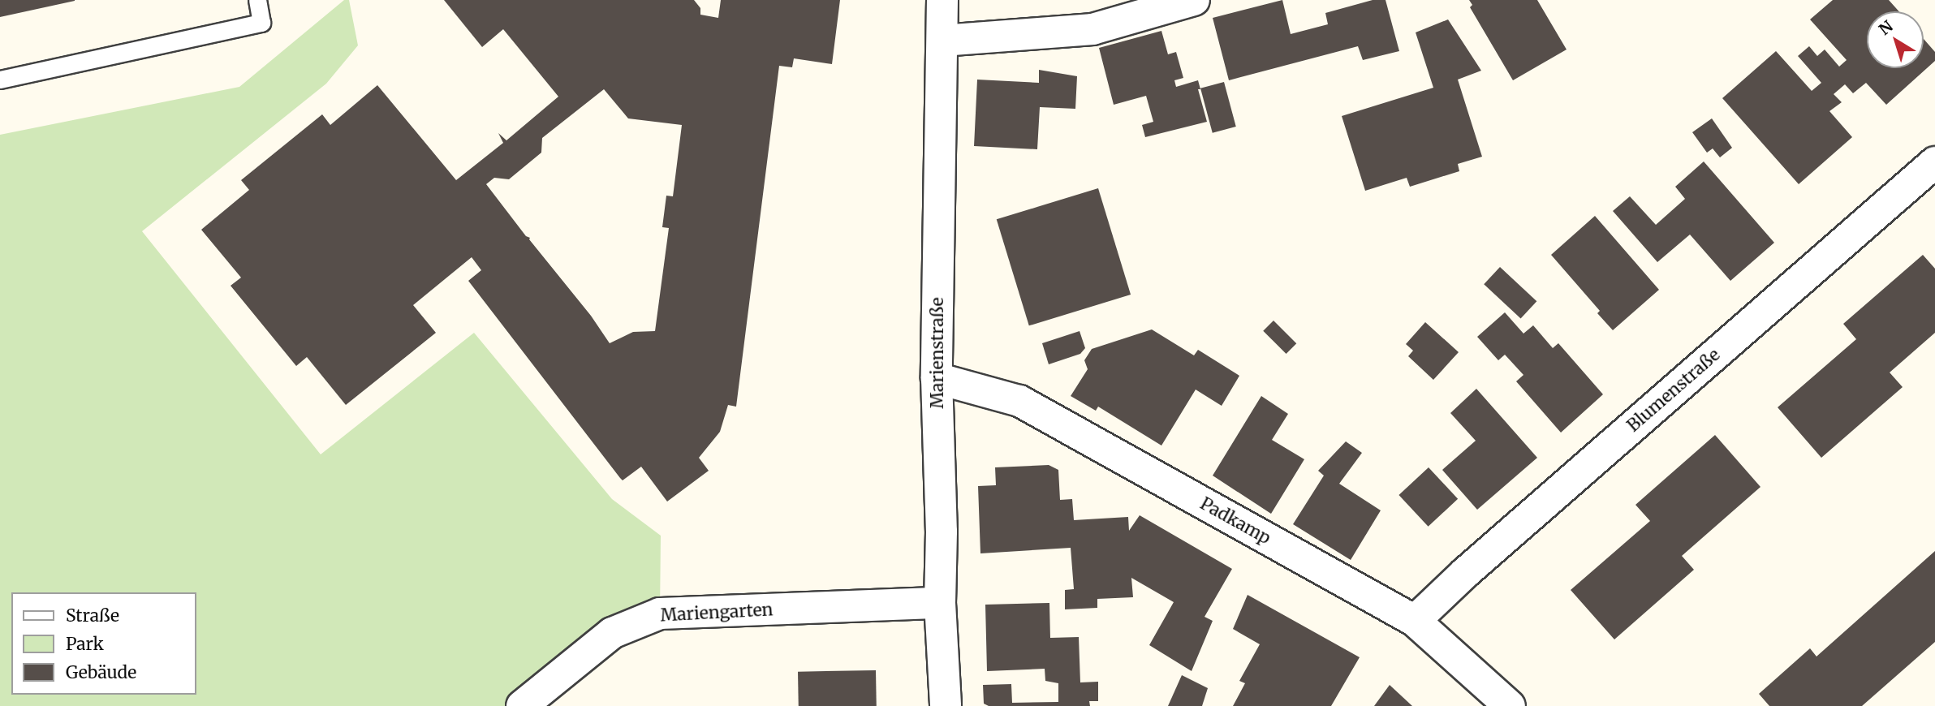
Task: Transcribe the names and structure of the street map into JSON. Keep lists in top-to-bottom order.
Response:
{
  "streets": {
    "street": [
      "Marienstraße",
      "Blumenstraße",
      "Padkamp",
      "Mariengarten"
    ]
  },
  "crossings": [
    ["Marienstraße", "Padkamp"],
    ["Marienstraße", "Mariengarten"],
    ["Blumenstraße", "Padkamp"]
  ],
  "legend": ["Straße", "Park", "Gebäude"],
  "north": "top left"
}
